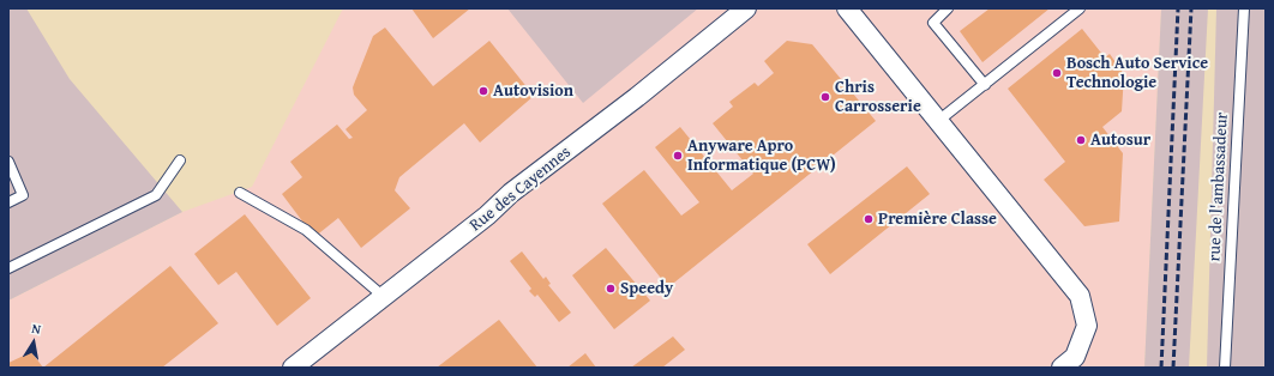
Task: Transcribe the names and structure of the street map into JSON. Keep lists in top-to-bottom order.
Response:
{
  "streets": {
    "street": ["Rue des Cayennes"],
    "lane": ["rue de l'ambassadeur"]
  },
  "places": [
    "Bosch Auto Service Technologie",
    "Autovision",
    "Chris Carrosserie",
    "Autosur",
    "Anyware Apro Informatique (PCW)",
    "Première Classe",
    "Speedy"
  ],
  "north": "top"
}
